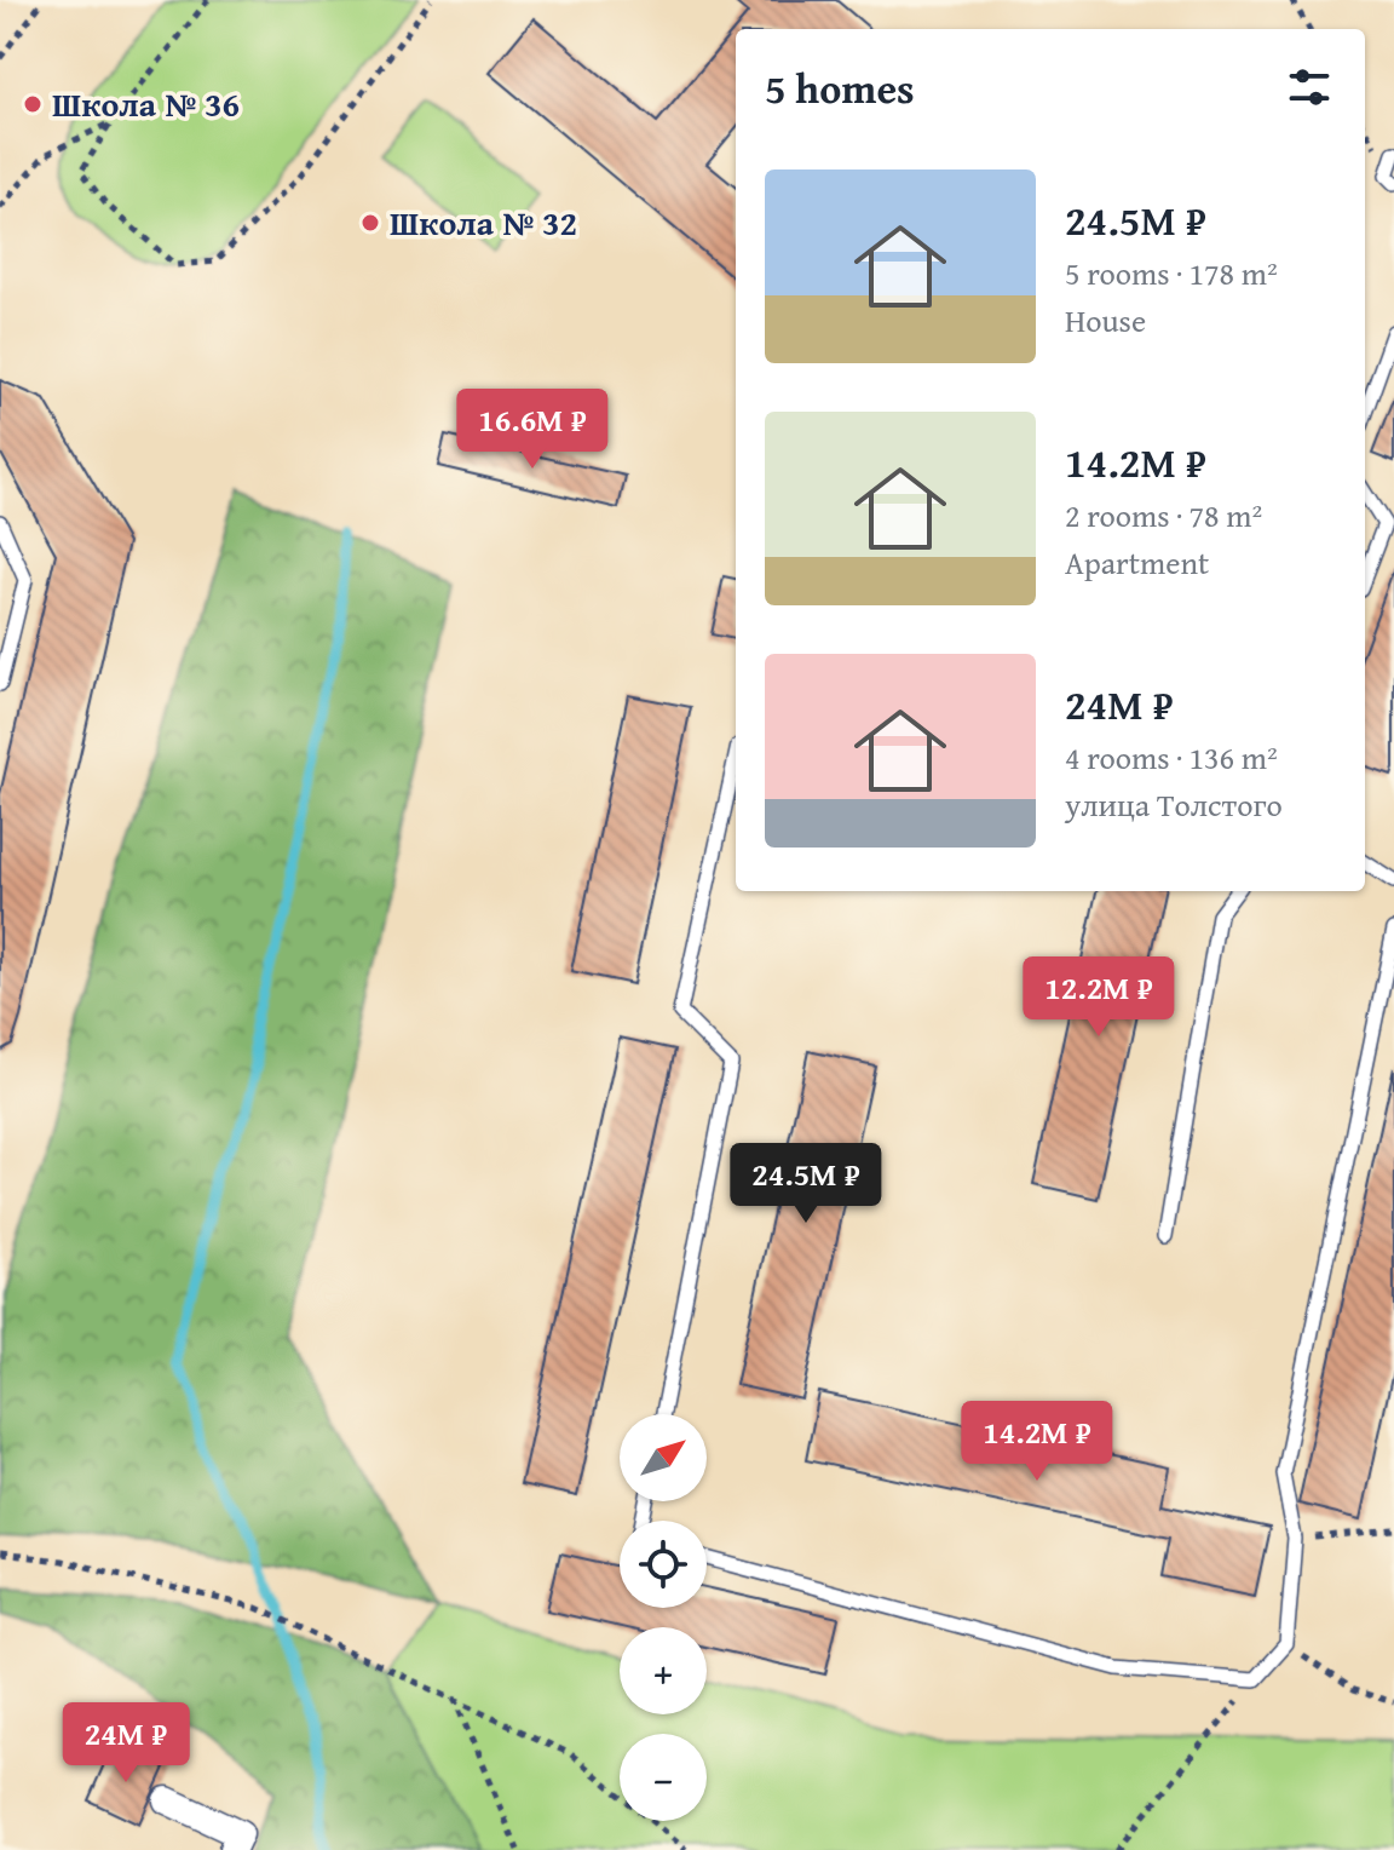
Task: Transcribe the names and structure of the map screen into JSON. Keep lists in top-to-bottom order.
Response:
{
  "places": ["Школа № 36", "Школа № 32"],
  "north": "top right",
  "page": {
    "heading": "5 homes",
    "list": [
      {
        "name": "24.5M ₽",
        "note": "5 rooms · 178 m² · House"
      },
      {
        "name": "14.2M ₽",
        "note": "2 rooms · 78 m² · Apartment"
      },
      {
        "name": "24M ₽",
        "note": "4 rooms · 136 m² · улица Толстого"
      }
    ],
    "price": [
      "16.6M ₽",
      "12.2M ₽",
      "24.5M ₽",
      "14.2M ₽",
      "24M ₽"
    ],
    "map_buttons": ["+", "−"]
  }
}
